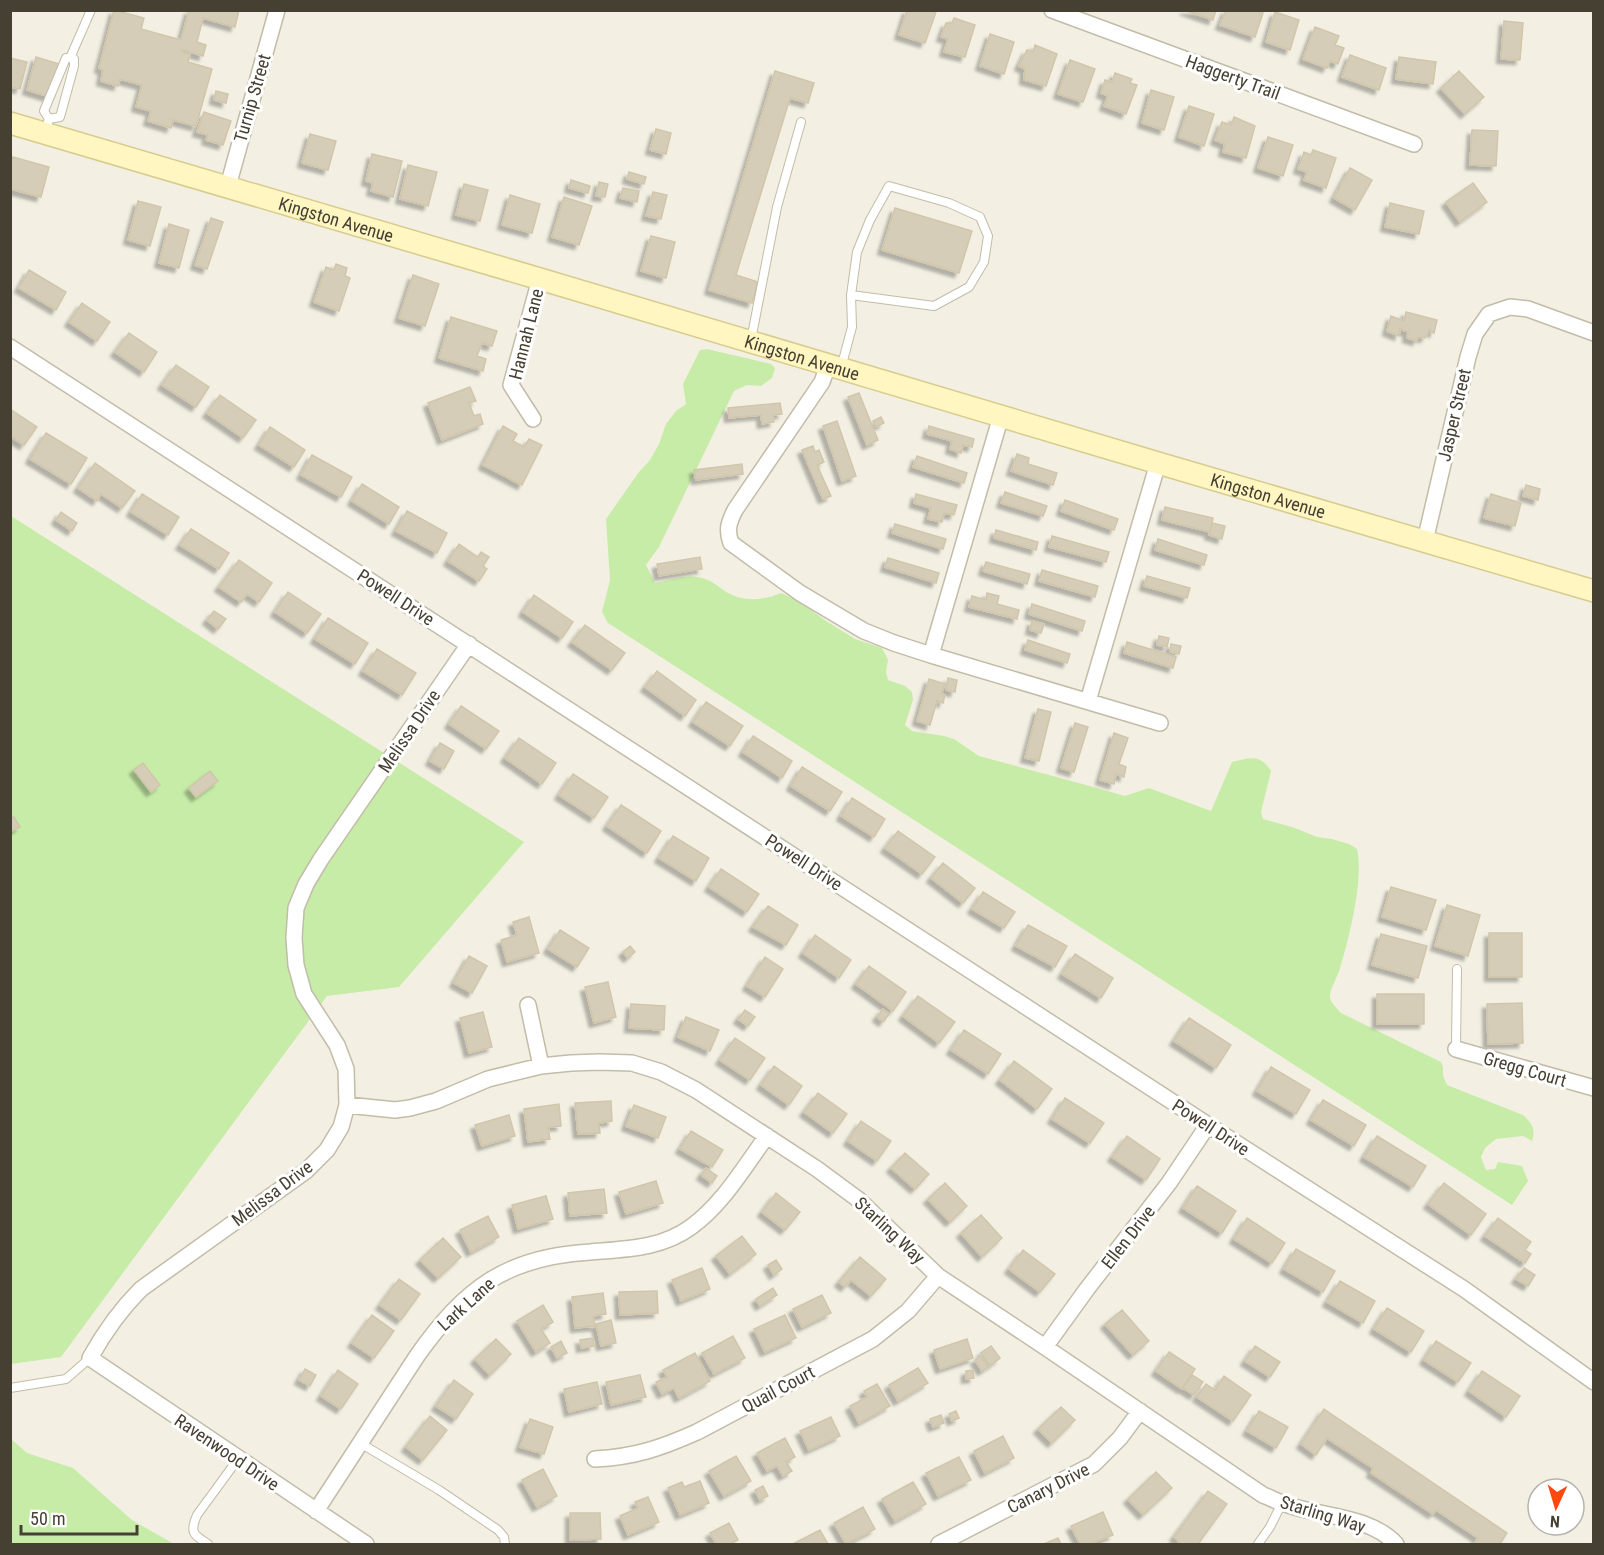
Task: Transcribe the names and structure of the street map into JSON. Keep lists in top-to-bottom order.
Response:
{
  "streets": {
    "street": [
      "Haggerty Trail",
      "Turnip Street",
      "Kingston Avenue",
      "Hannah Lane",
      "Jasper Street",
      "Powell Drive",
      "Melissa Drive",
      "Gregg Court",
      "Starling Way",
      "Ellen Drive",
      "Lark Lane",
      "Quail Court",
      "Ravenwood Drive",
      "Canary Drive"
    ]
  },
  "crossings": [
    ["Turnip Street", "Kingston Avenue"],
    ["Kingston Avenue", "Hannah Lane"],
    ["Kingston Avenue", "Jasper Street"],
    ["Powell Drive", "Melissa Drive"],
    ["Powell Drive", "Ellen Drive"],
    ["Melissa Drive", "Starling Way"],
    ["Melissa Drive", "Ravenwood Drive"],
    ["Starling Way", "Ellen Drive"],
    ["Starling Way", "Lark Lane"],
    ["Starling Way", "Quail Court"],
    ["Starling Way", "Canary Drive"],
    ["Lark Lane", "Ravenwood Drive"]
  ],
  "scale_bar": "50 m",
  "north": "bottom"
}
